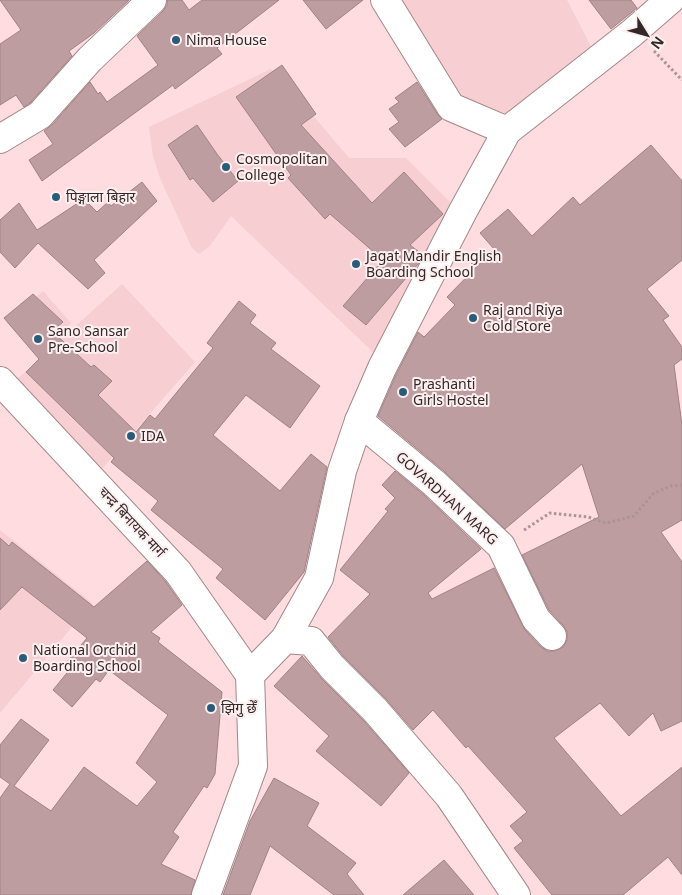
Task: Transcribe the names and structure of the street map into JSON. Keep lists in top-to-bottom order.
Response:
{
  "streets": {
    "street": ["GOVARDHAN MARG", "चन्द्र बिनायक मार्ग"]
  },
  "places": [
    "Nima House",
    "Cosmopolitan College",
    "पिङ्गाला बिहार",
    "Jagat Mandir English Boarding School",
    "Raj and Riya Cold Store",
    "Sano Sansar Pre-School",
    "Prashanti Girls Hostel",
    "IDA",
    "National Orchid Boarding School",
    "झिगु छेँ"
  ],
  "north": "bottom right"
}
